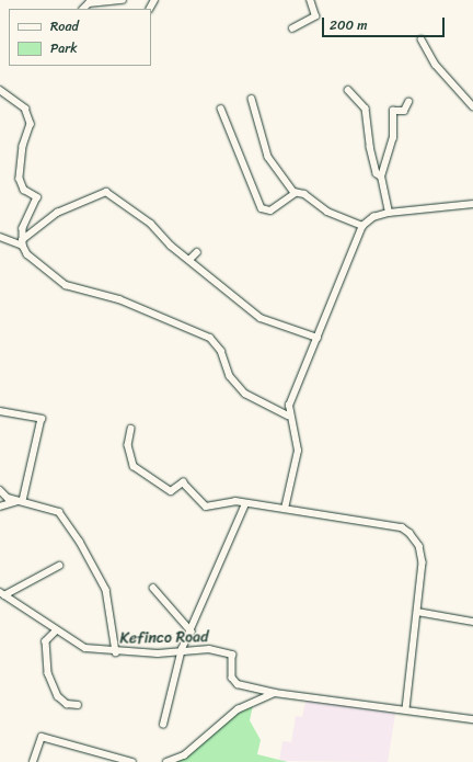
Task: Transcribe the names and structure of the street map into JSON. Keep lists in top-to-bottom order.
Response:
{
  "streets": {
    "street": ["Kefinco Road"]
  },
  "legend": ["Road", "Park"],
  "scale_bar": "200 m"
}
